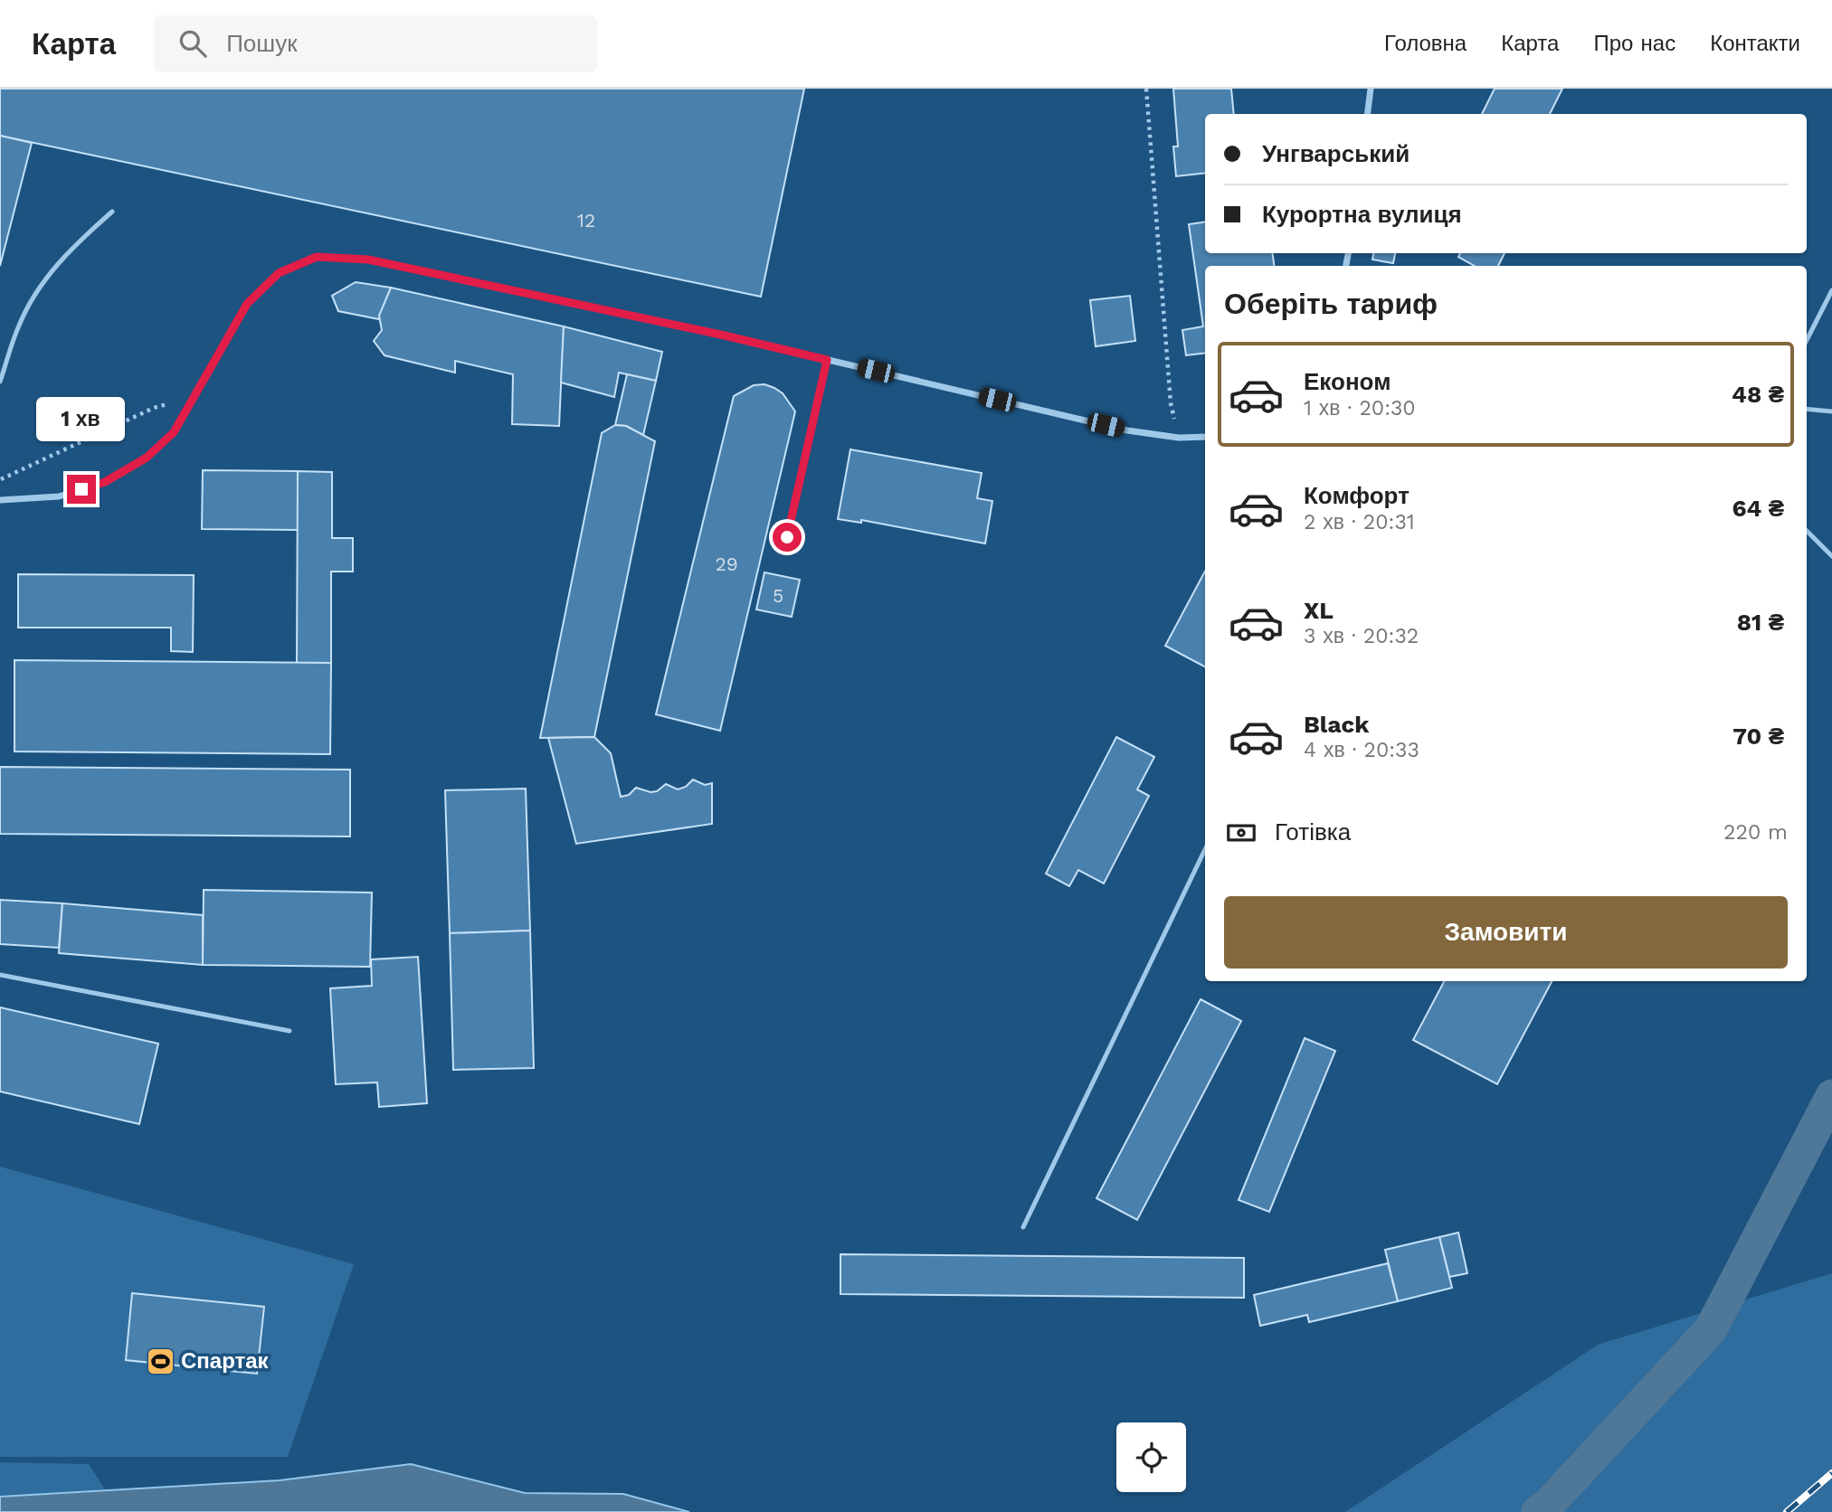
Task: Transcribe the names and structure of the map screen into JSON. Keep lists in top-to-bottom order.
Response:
{
  "places": {
    "sports": ["Спартак"]
  },
  "house_numbers": ["12", "29", "5"],
  "page": {
    "header": "Карта",
    "search": "Пошук",
    "nav": [
      "Головна",
      "Карта",
      "Про нас",
      "Контакти"
    ],
    "banner": ["Унгварський", "Курортна вулиця"],
    "heading": "Оберіть тариф",
    "list": [
      {
        "name": "Економ",
        "note": "1 хв · 20:30",
        "value": "48 ₴"
      },
      {
        "name": "Комфорт",
        "note": "2 хв · 20:31",
        "value": "64 ₴"
      },
      {
        "name": "XL",
        "note": "3 хв · 20:32",
        "value": "81 ₴"
      },
      {
        "name": "Black",
        "note": "4 хв · 20:33",
        "value": "70 ₴"
      }
    ],
    "bubble": "1 хв",
    "pay": ["Готівка", "220 m"],
    "buttons": "Замовити"
  }
}
